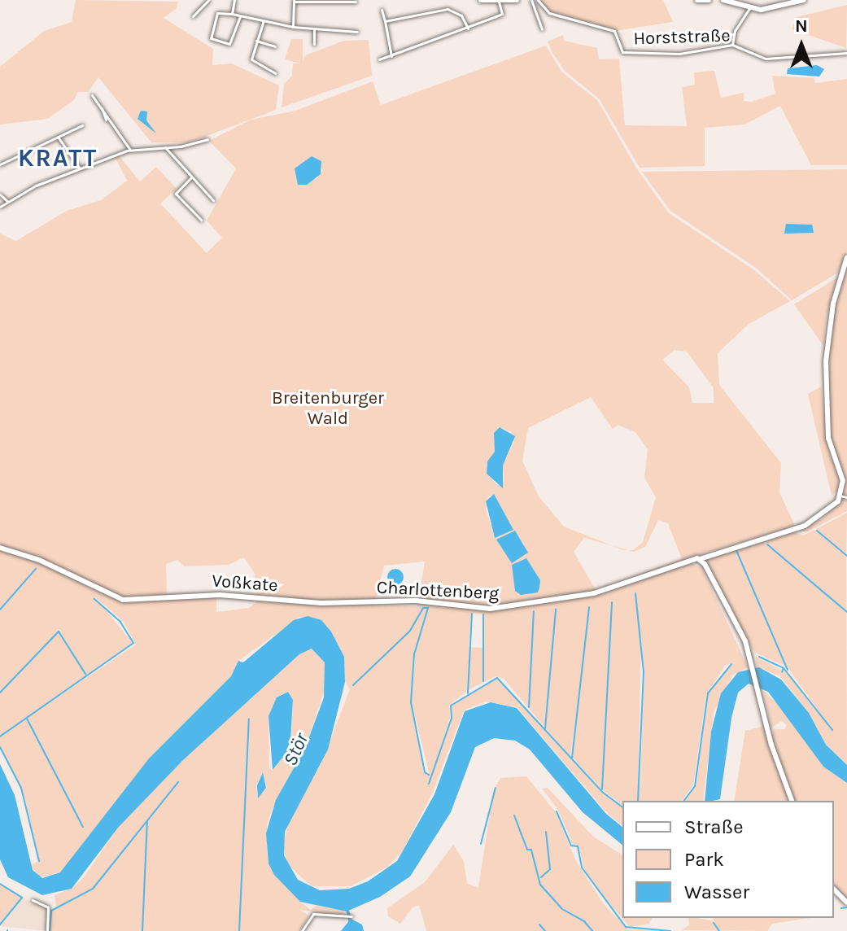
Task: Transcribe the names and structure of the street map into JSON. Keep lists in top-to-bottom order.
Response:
{
  "streets": {
    "main road": ["Voßkate", "Charlottenberg"],
    "street": ["Horststraße"]
  },
  "crossings": [
    ["Voßkate", "Charlottenberg"]
  ],
  "districts": ["KRATT"],
  "water": ["Stör"],
  "parks": ["Breitenburger Wald"],
  "legend": ["Straße", "Park", "Wasser"],
  "north": "top"
}
